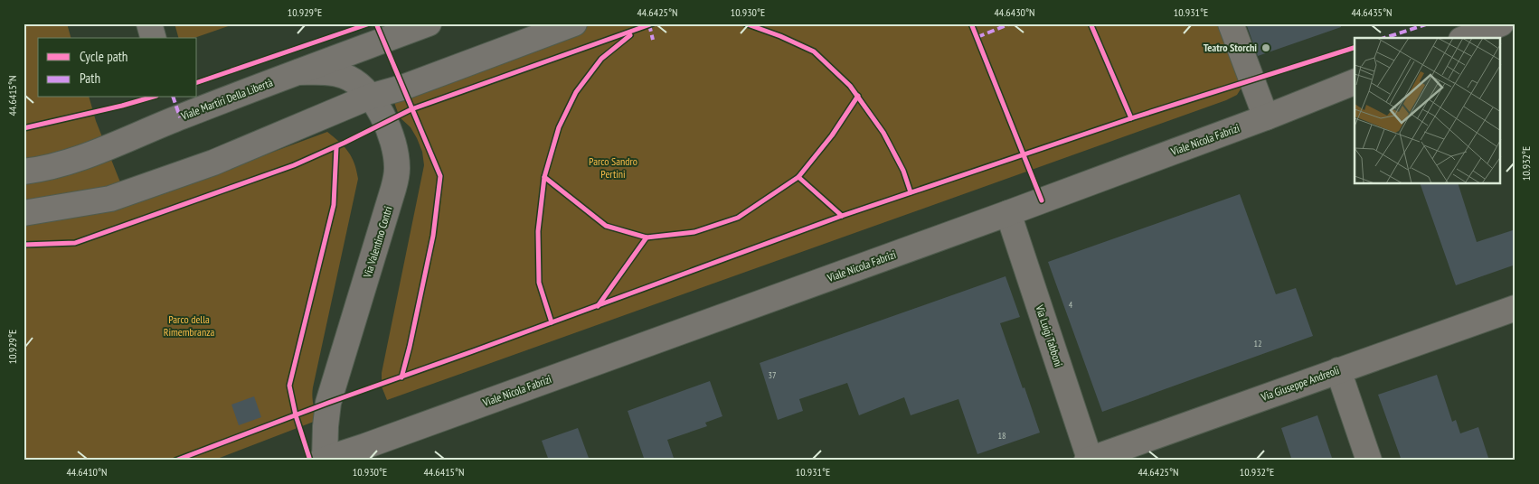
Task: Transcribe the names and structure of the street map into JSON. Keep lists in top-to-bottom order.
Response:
{
  "streets": {
    "street": [
      "Viale Martiri Della Libertà",
      "Viale Nicola Fabrizi",
      "Via Valentino Contri",
      "Via Luigi Tabboni",
      "Via Giuseppe Andreoli"
    ]
  },
  "crossings": [
    ["Viale Martiri Della Libertà", "Via Valentino Contri"],
    ["Viale Nicola Fabrizi", "Via Valentino Contri"],
    ["Viale Nicola Fabrizi", "Via Luigi Tabboni"],
    ["Via Luigi Tabboni", "Via Giuseppe Andreoli"]
  ],
  "parks": ["Parco Sandro Pertini", "Parco della Rimembranza"],
  "places": ["Teatro Storchi"],
  "house_numbers": [
    "4",
    "12",
    "37",
    "18"
  ],
  "legend": ["Cycle path", "Path"],
  "coordinates": [
    "10.929°E",
    "44.6425°N",
    "10.930°E",
    "44.6430°N",
    "10.931°E",
    "44.6435°N",
    "44.6415°N",
    "10.932°E",
    "44.6410°N"
  ]
}
